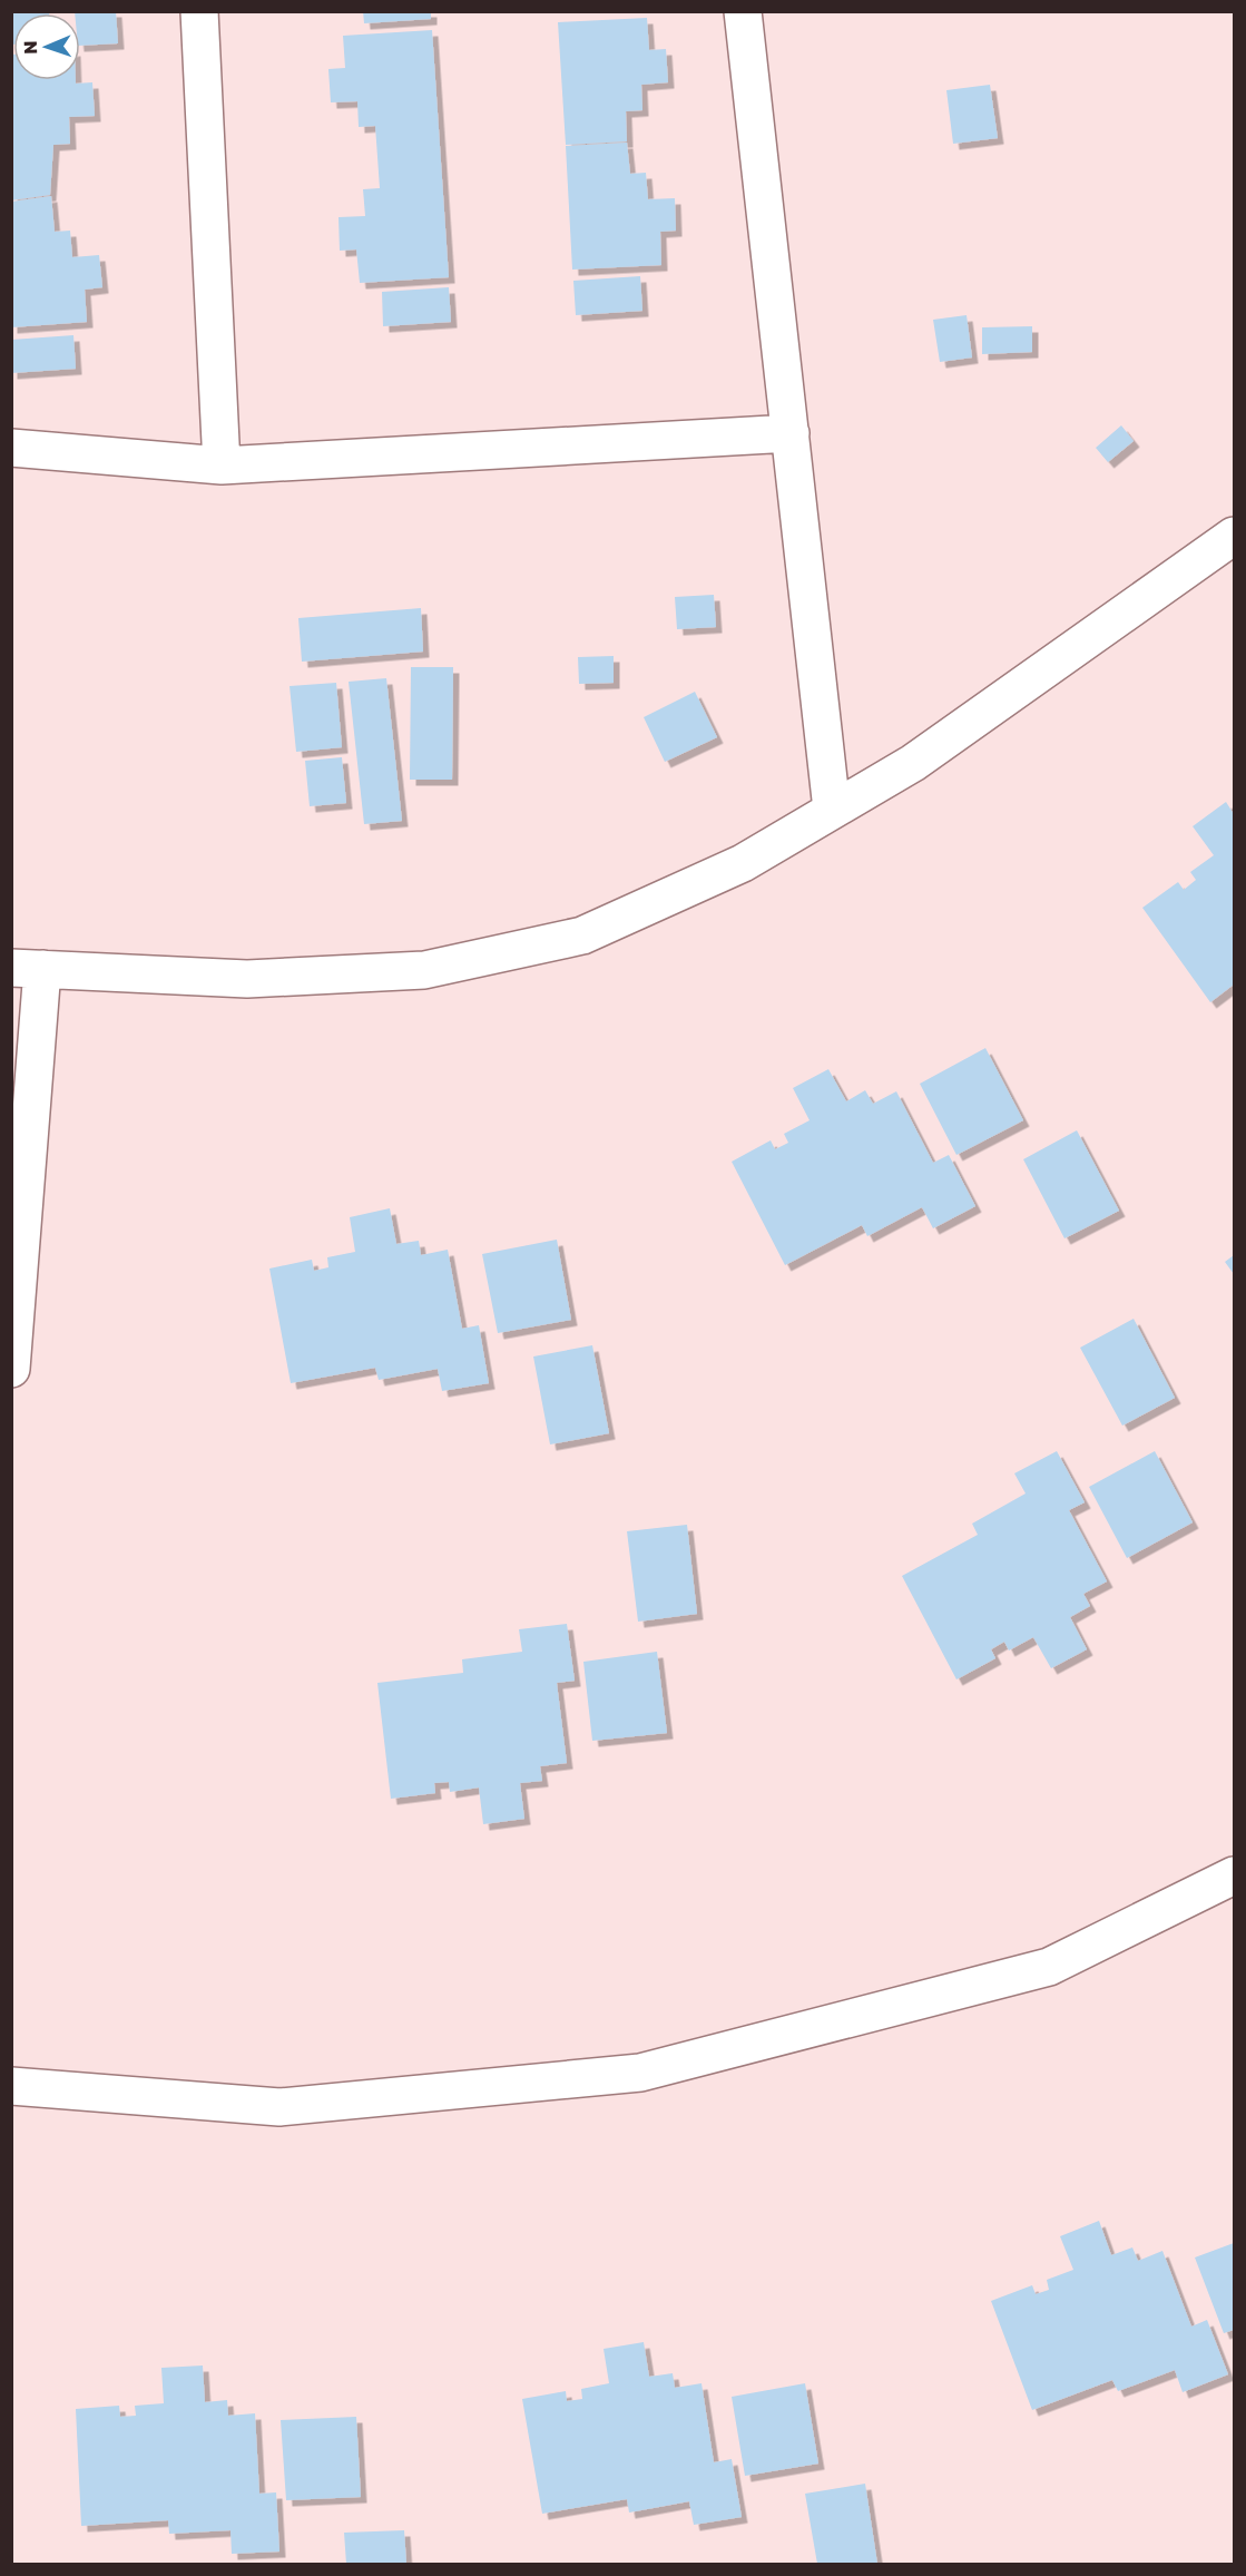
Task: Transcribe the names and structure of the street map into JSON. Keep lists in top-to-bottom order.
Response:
{
  "north": "left"
}
